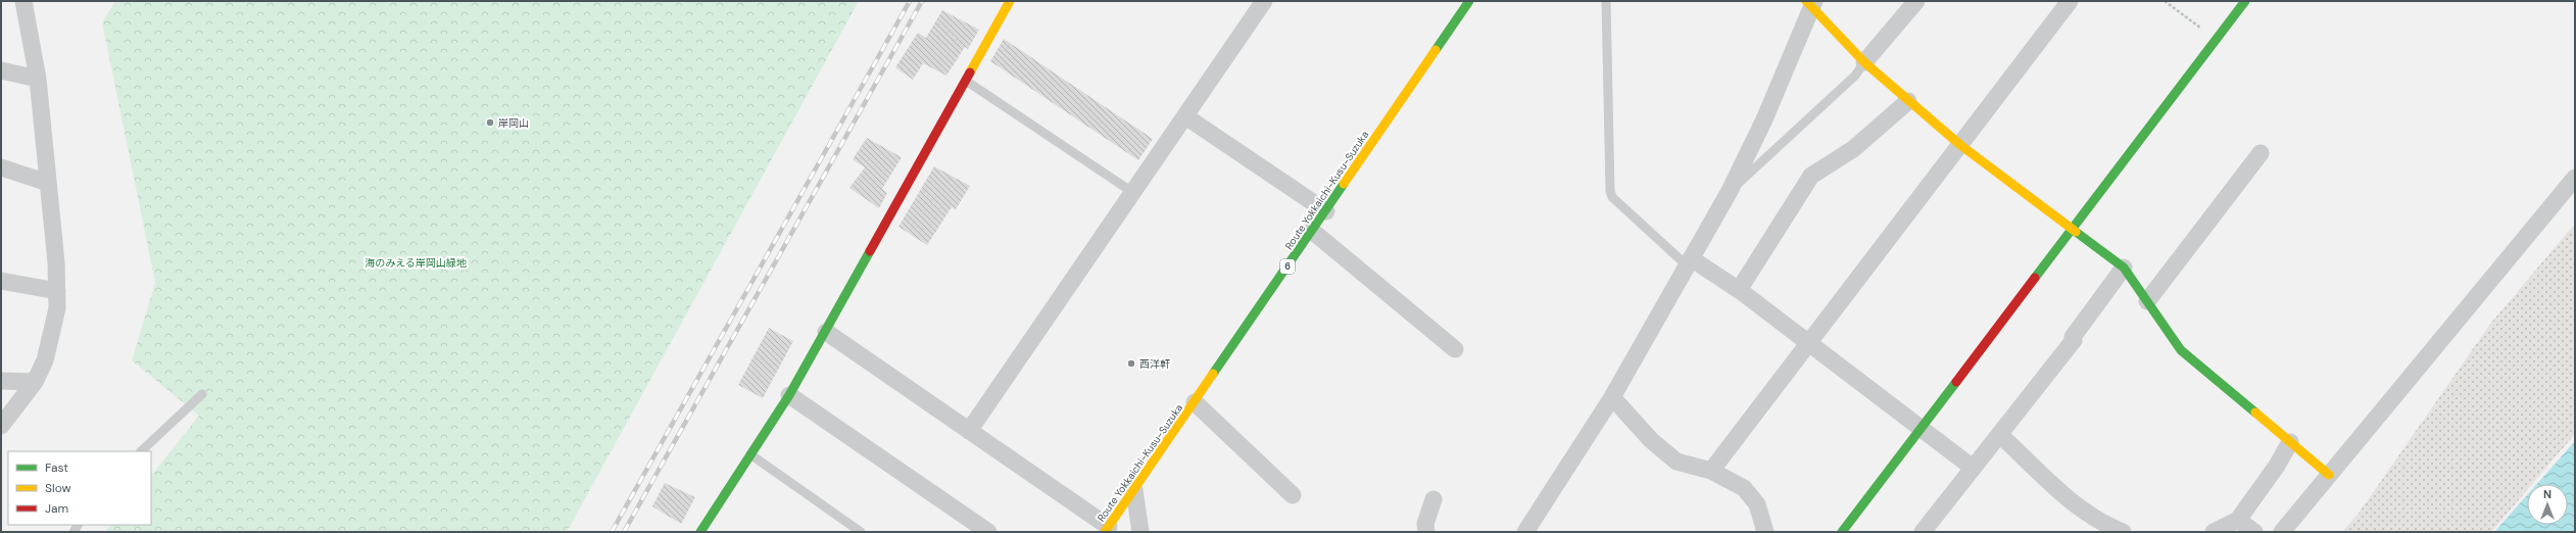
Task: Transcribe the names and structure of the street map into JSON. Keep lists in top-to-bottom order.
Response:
{
  "streets": {
    "street": ["Route Yokkaichi-Kusu-Suzuka", "6"]
  },
  "parks": ["海のみえる岸岡山緑地"],
  "places": ["岸岡山", "西洋軒"],
  "legend": ["Fast", "Slow", "Jam"],
  "north": "top"
}
